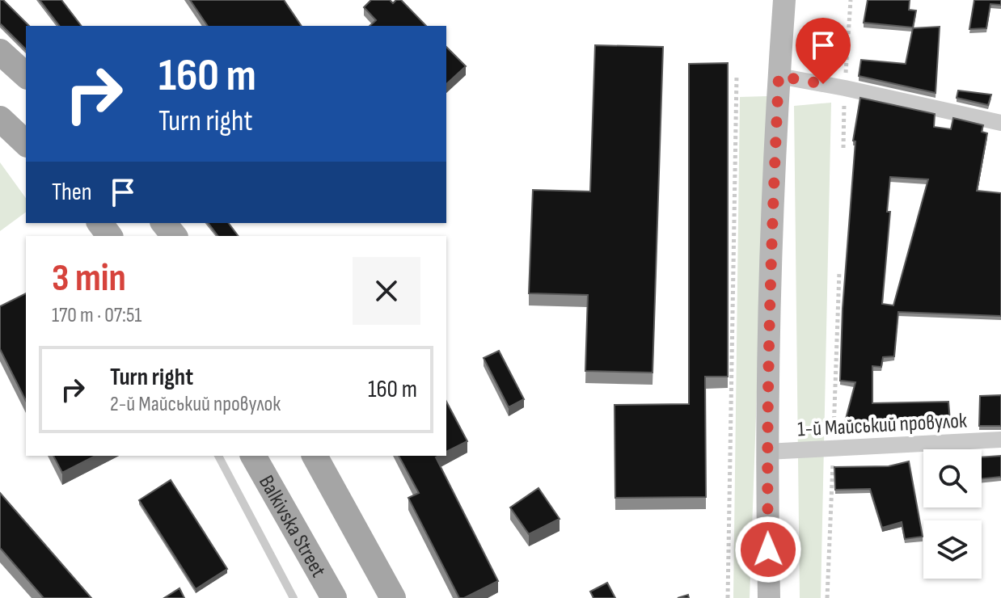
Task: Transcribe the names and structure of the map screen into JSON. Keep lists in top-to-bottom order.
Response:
{
  "streets": {
    "main road": ["Balkivska Street"],
    "street": ["1-й Майський провулок"]
  },
  "page": {
    "turn": ["160 m", "Turn right"],
    "then": "Then",
    "heading": ["3 min", "170 m · 07:51"],
    "list": [
      {
        "name": "Turn right",
        "note": "2-й Майський провулок",
        "value": "160 m"
      }
    ]
  }
}
